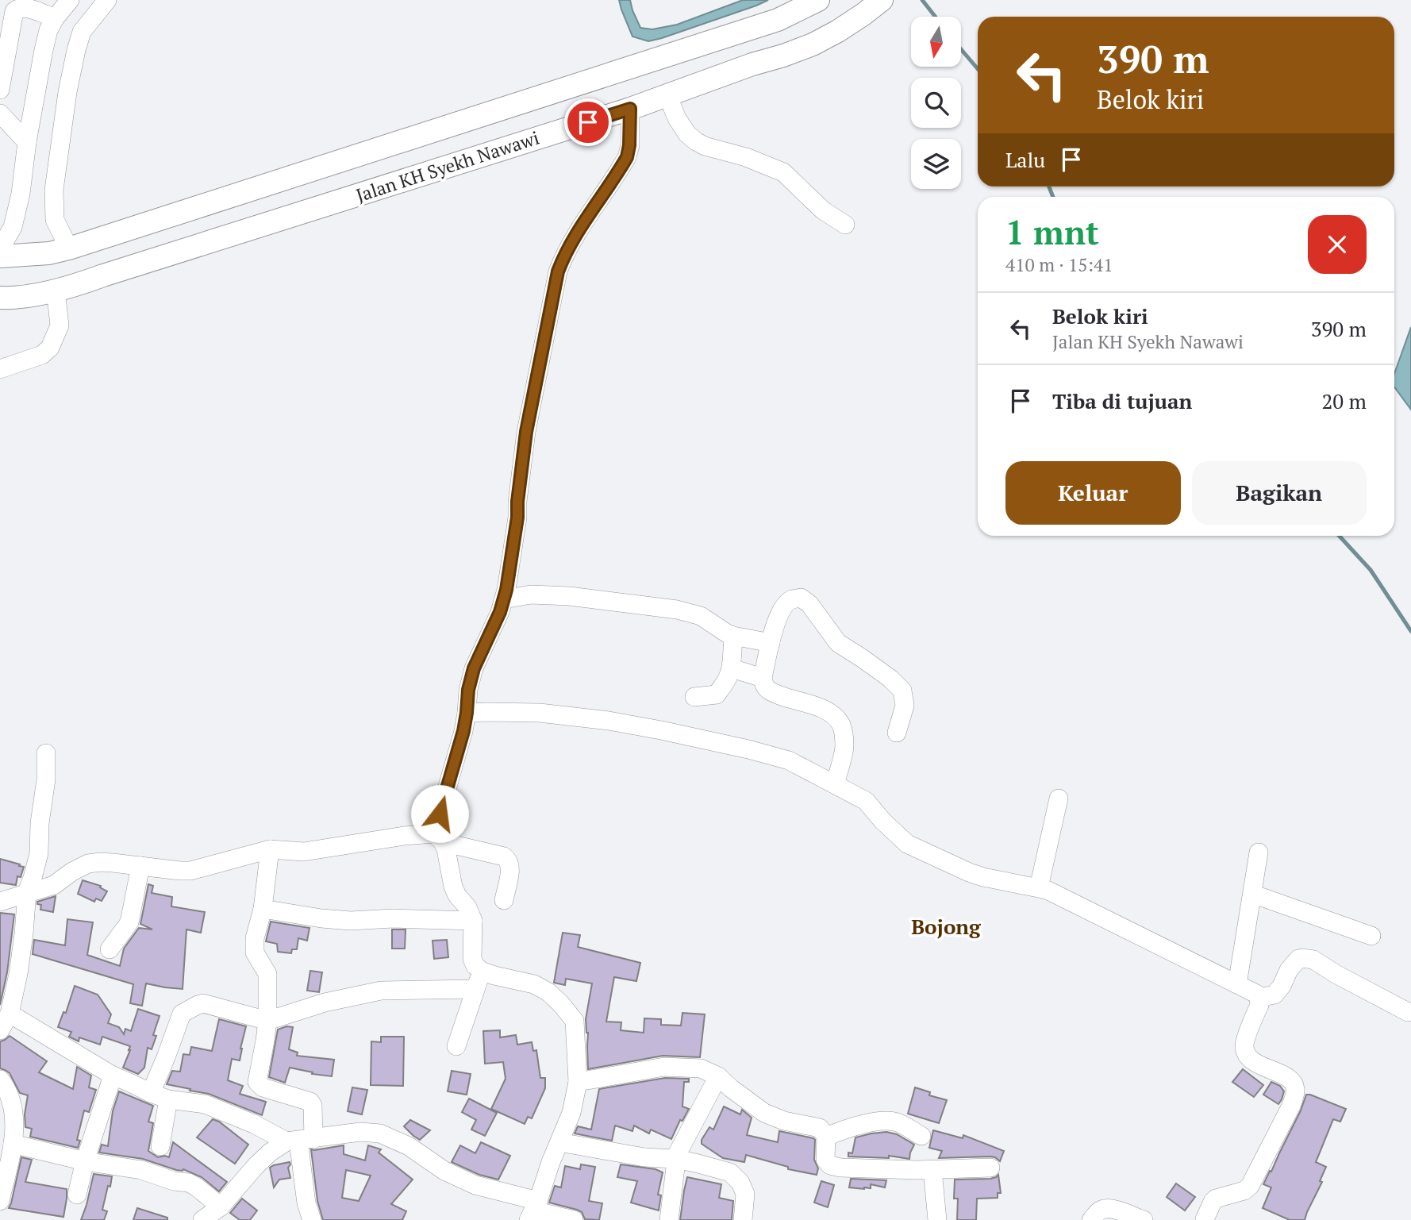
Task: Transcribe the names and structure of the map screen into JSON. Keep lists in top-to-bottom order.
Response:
{
  "streets": {
    "main road": ["Jalan KH Syekh Nawawi"]
  },
  "districts": ["Bojong"],
  "north": "bottom",
  "page": {
    "turn": ["390 m", "Belok kiri"],
    "then": "Lalu",
    "heading": ["1 mnt", "410 m · 15:41"],
    "list": [
      {
        "name": "Belok kiri",
        "note": "Jalan KH Syekh Nawawi",
        "value": "390 m"
      },
      {
        "name": "Tiba di tujuan",
        "value": "20 m"
      }
    ],
    "buttons": ["Keluar", "Bagikan"]
  }
}
